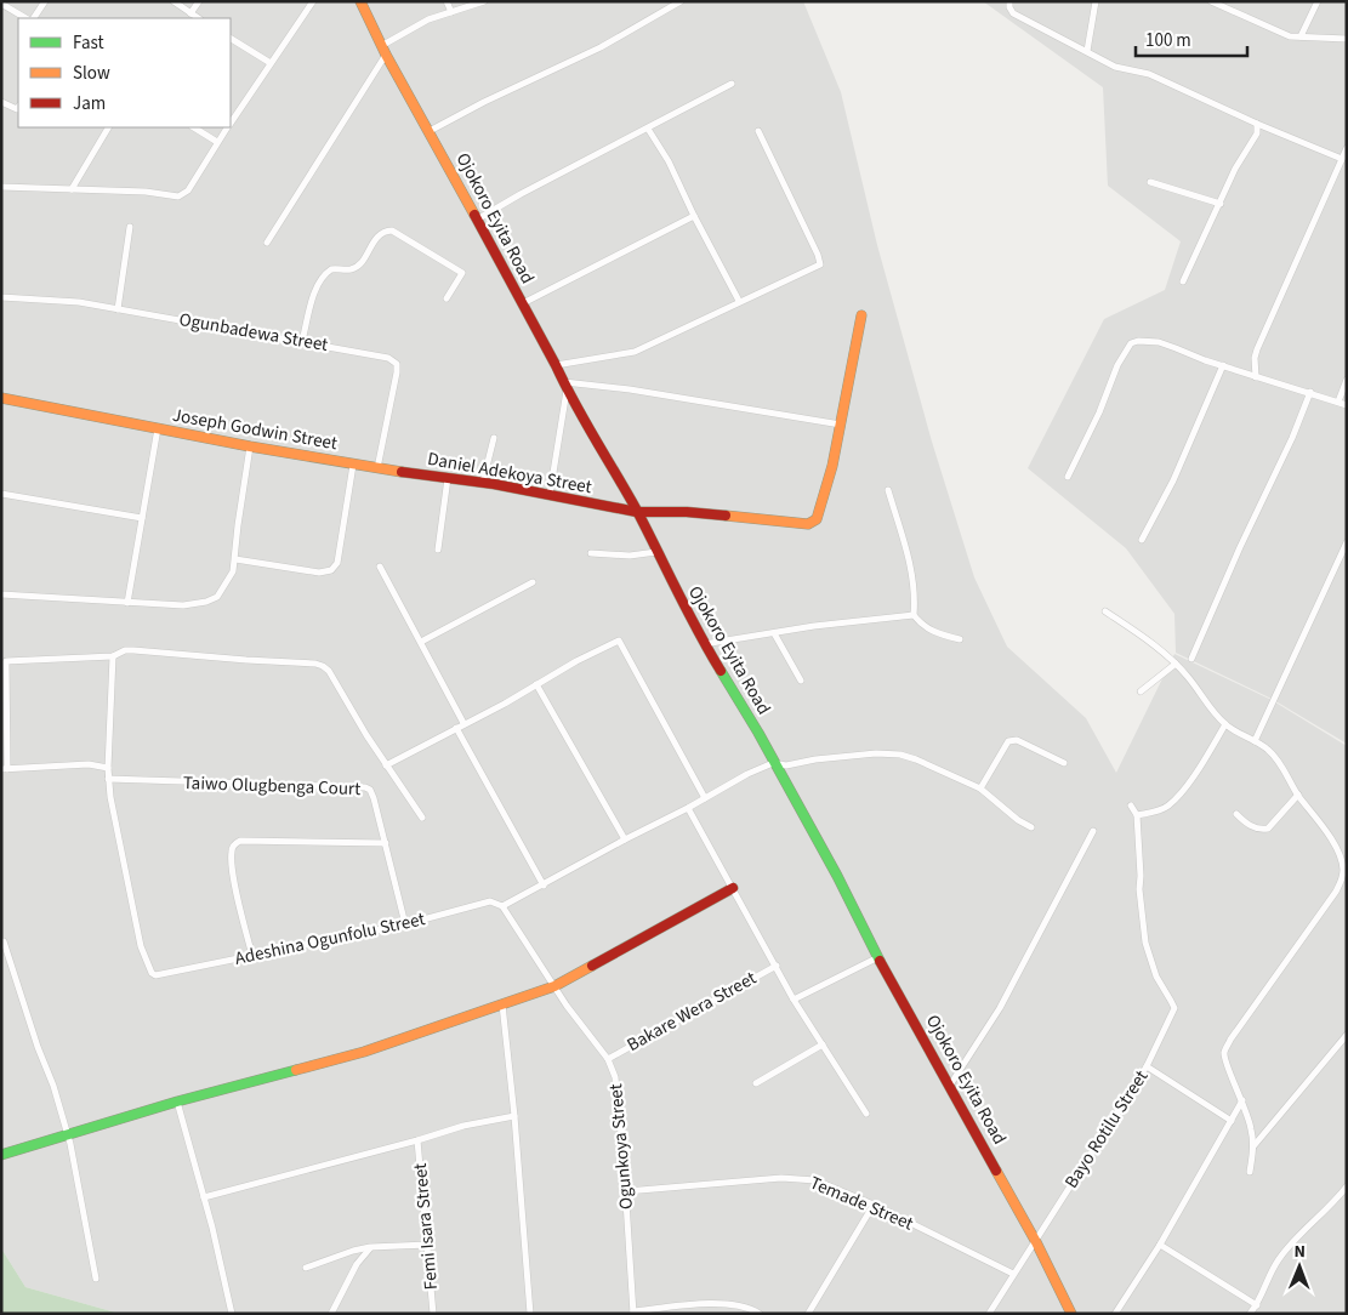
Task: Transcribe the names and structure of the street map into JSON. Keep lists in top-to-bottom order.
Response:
{
  "streets": {
    "street": [
      "Ojokoro Eyita Road",
      "Ogunbadewa Street",
      "Joseph Godwin Street",
      "Daniel Adekoya Street",
      "Taiwo Olugbenga Court",
      "Adeshina Ogunfolu Street",
      "Bakare Wera Street",
      "Bayo Rotilu Street",
      "Ogunkoya Street",
      "Temade Street",
      "Femi Isara Street"
    ]
  },
  "crossings": [
    ["Ojokoro Eyita Road", "Daniel Adekoya Street"],
    ["Ojokoro Eyita Road", "Bayo Rotilu Street"],
    ["Ogunbadewa Street", "Joseph Godwin Street"],
    ["Ogunbadewa Street", "Daniel Adekoya Street"],
    ["Joseph Godwin Street", "Daniel Adekoya Street"],
    ["Taiwo Olugbenga Court", "Adeshina Ogunfolu Street"],
    ["Adeshina Ogunfolu Street", "Ogunkoya Street"],
    ["Bakare Wera Street", "Ogunkoya Street"],
    ["Bayo Rotilu Street", "Temade Street"],
    ["Ogunkoya Street", "Temade Street"]
  ],
  "legend": ["Fast", "Slow", "Jam"],
  "scale_bar": "100 m",
  "north": "top"
}
